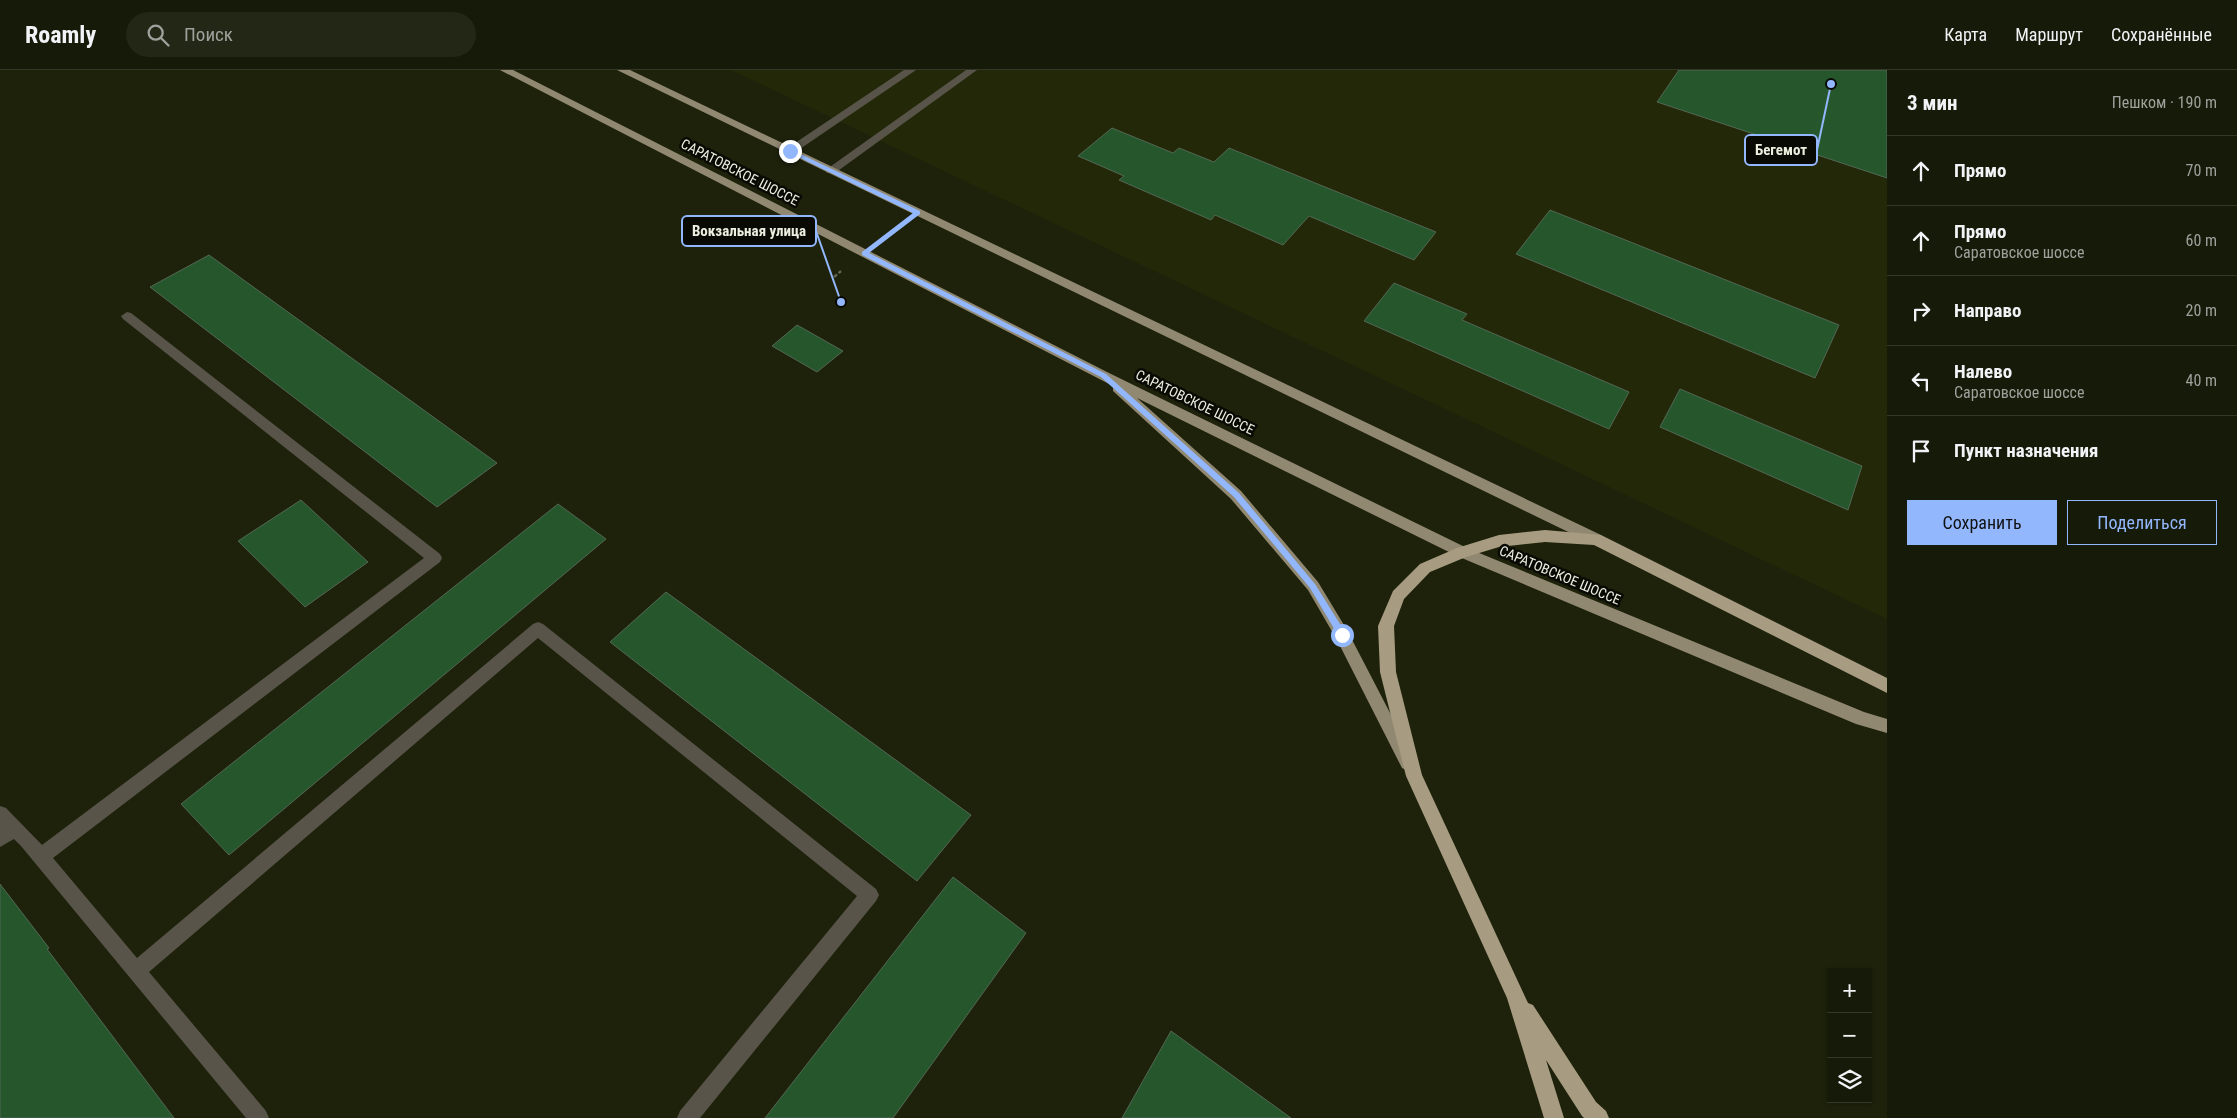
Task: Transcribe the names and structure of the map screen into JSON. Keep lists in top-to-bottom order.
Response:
{
  "streets": {
    "main road": ["САРАТОВСКОЕ ШОССЕ"]
  },
  "places": ["Бегемот", "Вокзальная улица"],
  "page": {
    "header": "Roamly",
    "search": "Поиск",
    "nav": ["Карта", "Маршрут", "Сохранённые"],
    "heading": ["3 мин", "Пешком · 190 m"],
    "list": [
      ["Прямо", "70 m"],
      ["Прямо", "Саратовское шоссе", "60 m"],
      ["Направо", "20 m"],
      ["Налево", "Саратовское шоссе", "40 m"],
      "Пункт назначения"
    ],
    "buttons": ["Сохранить", "Поделиться"],
    "map_buttons": ["+", "−"]
  }
}
